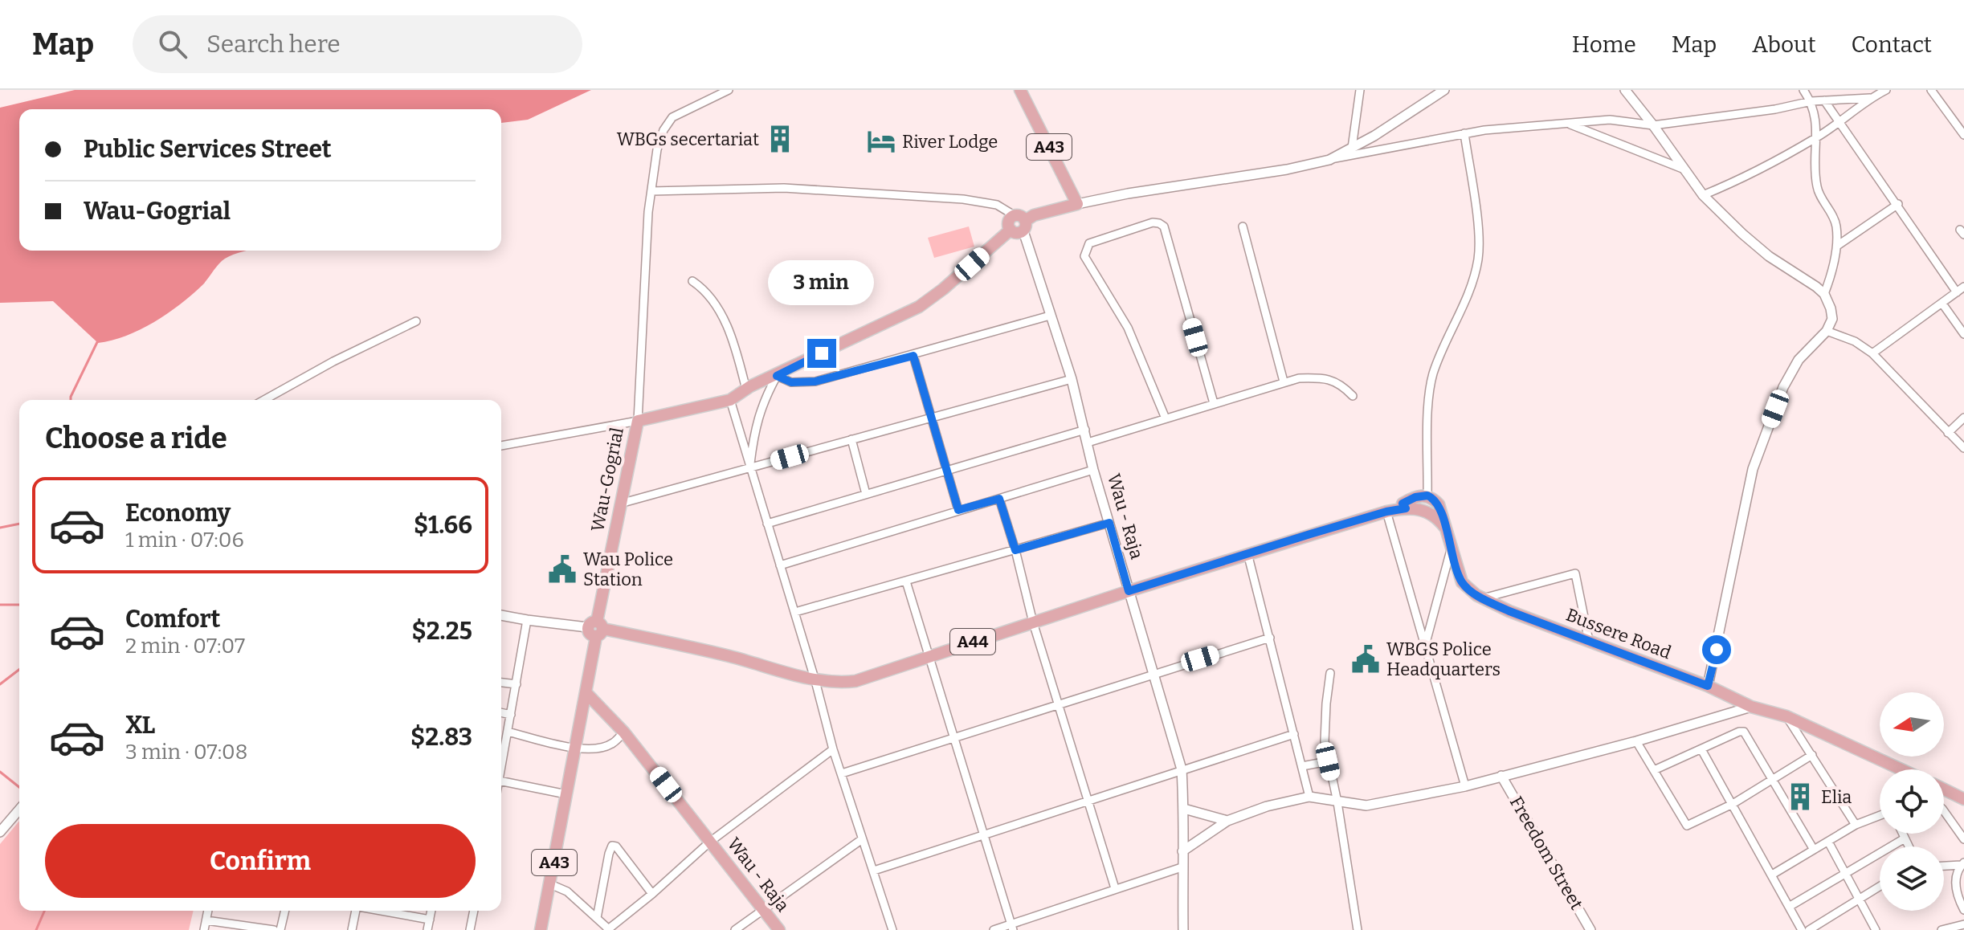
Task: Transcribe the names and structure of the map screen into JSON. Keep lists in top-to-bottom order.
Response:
{
  "streets": {
    "main road": [
      "A43",
      "Wau-Gogrial",
      "Wau - Raja",
      "Bussere Road",
      "A44"
    ],
    "street": ["Freedom Street"]
  },
  "crossings": [
    ["Wau-Gogrial", "Wau - Raja"],
    ["Wau-Gogrial", "A44"],
    ["Wau - Raja", "A44"],
    ["Bussere Road", "A44"]
  ],
  "places": {
    "building": ["WBGs secertariat", "Elia"],
    "hotel": ["River Lodge"],
    "public building": ["Wau Police Station", "WBGS Police Headquarters"]
  },
  "north": "left",
  "page": {
    "header": "Map",
    "search": "Search here",
    "nav": [
      "Home",
      "Map",
      "About",
      "Contact"
    ],
    "banner": ["Public Services Street", "Wau-Gogrial"],
    "bubble": "3 min",
    "heading": "Choose a ride",
    "list": [
      {
        "name": "Economy",
        "note": "1 min · 07:06",
        "value": "$1.66"
      },
      {
        "name": "Comfort",
        "note": "2 min · 07:07",
        "value": "$2.25"
      },
      {
        "name": "XL",
        "note": "3 min · 07:08",
        "value": "$2.83"
      }
    ],
    "buttons": "Confirm"
  }
}
